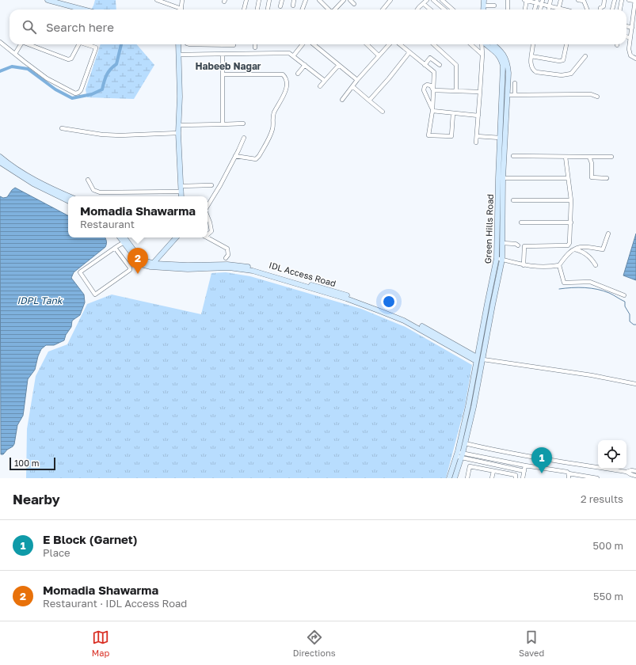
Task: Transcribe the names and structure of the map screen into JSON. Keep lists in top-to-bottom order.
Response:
{
  "streets": {
    "street": ["Green Hills Road"]
  },
  "districts": ["Habeeb Nagar"],
  "water": ["IDPL Tank"],
  "scale_bar": "100 m",
  "page": {
    "search": "Search here",
    "popup": ["Momadia Shawarma", "Restaurant"],
    "pins": ["2", "1"],
    "scale": "100 m",
    "heading": ["Nearby", "2 results"],
    "list": [
      {
        "mark": "1",
        "name": "E Block (Garnet)",
        "note": "Place",
        "value": "500 m"
      },
      {
        "mark": "2",
        "name": "Momadia Shawarma",
        "note": "Restaurant · IDL Access Road",
        "value": "550 m"
      }
    ],
    "nav": ["Map", "Directions", "Saved"]
  }
}
